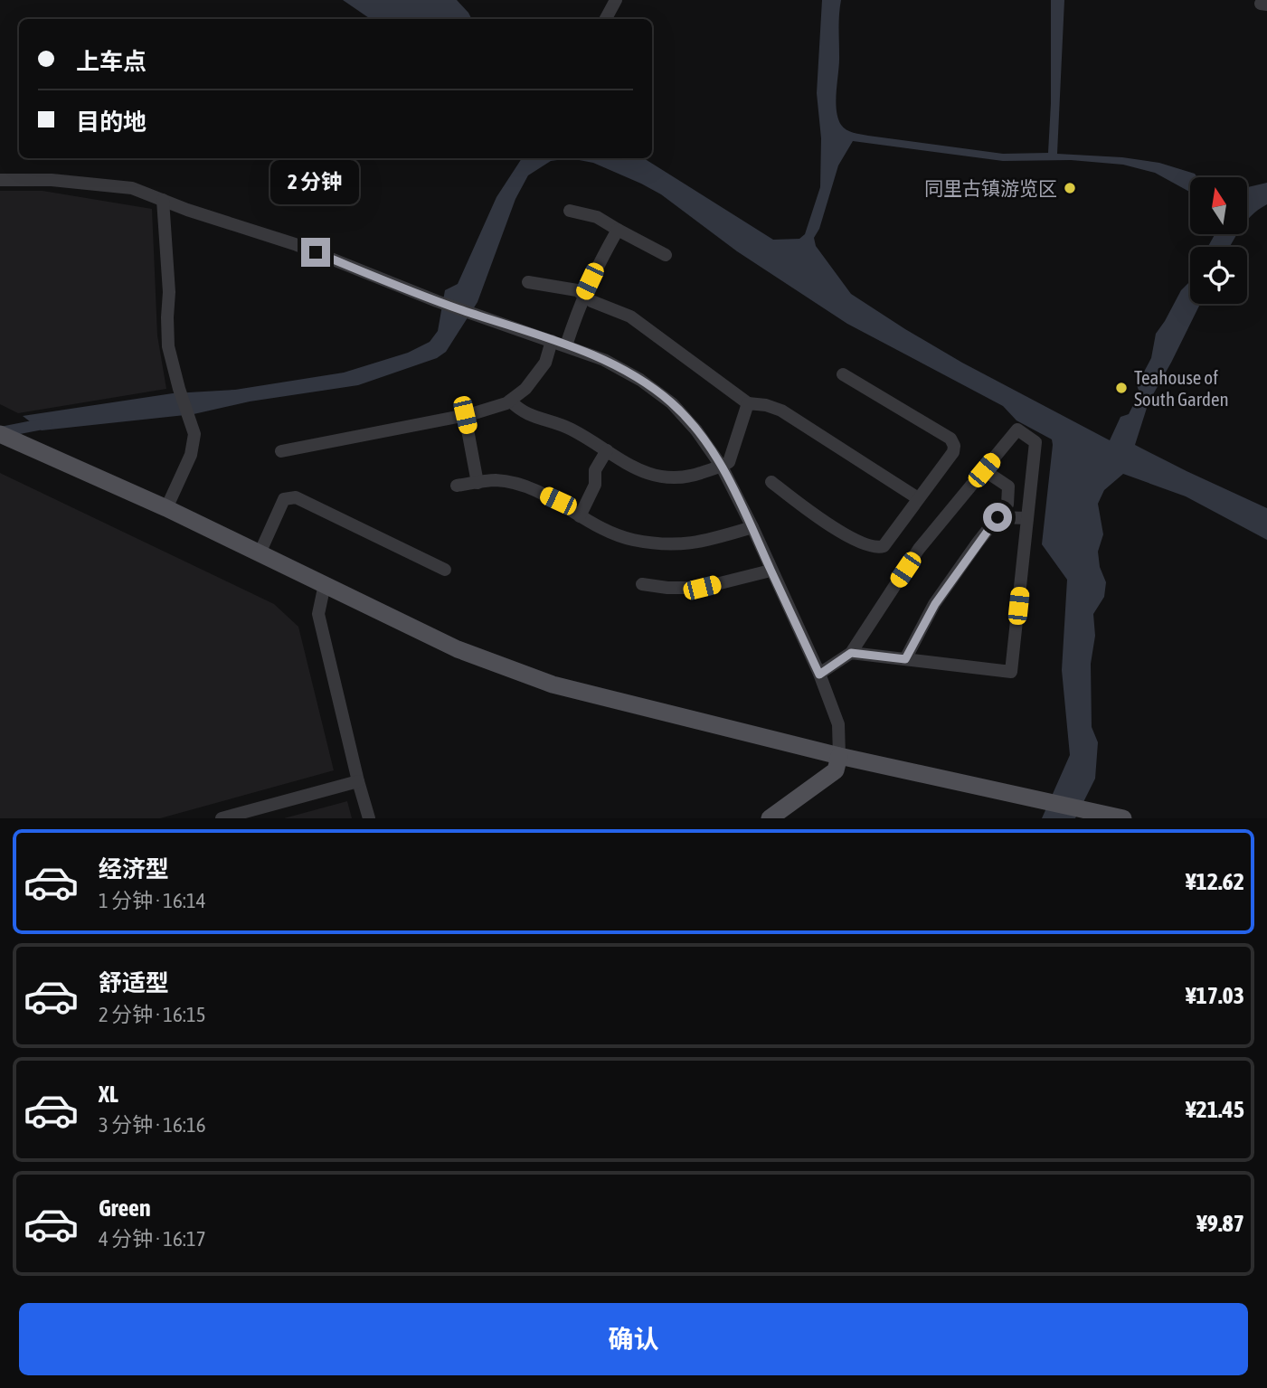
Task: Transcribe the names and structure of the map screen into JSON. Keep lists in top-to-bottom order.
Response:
{
  "places": ["同里古镇游览区", "Teahouse of South Garden"],
  "north": "top",
  "page": {
    "banner": ["上车点", "目的地"],
    "bubble": "2 分钟",
    "list": [
      {
        "name": "经济型",
        "note": "1 分钟 · 16:14",
        "value": "¥12.62"
      },
      {
        "name": "舒适型",
        "note": "2 分钟 · 16:15",
        "value": "¥17.03"
      },
      {
        "name": "XL",
        "note": "3 分钟 · 16:16",
        "value": "¥21.45"
      },
      {
        "name": "Green",
        "note": "4 分钟 · 16:17",
        "value": "¥9.87"
      }
    ],
    "buttons": "确认"
  }
}
